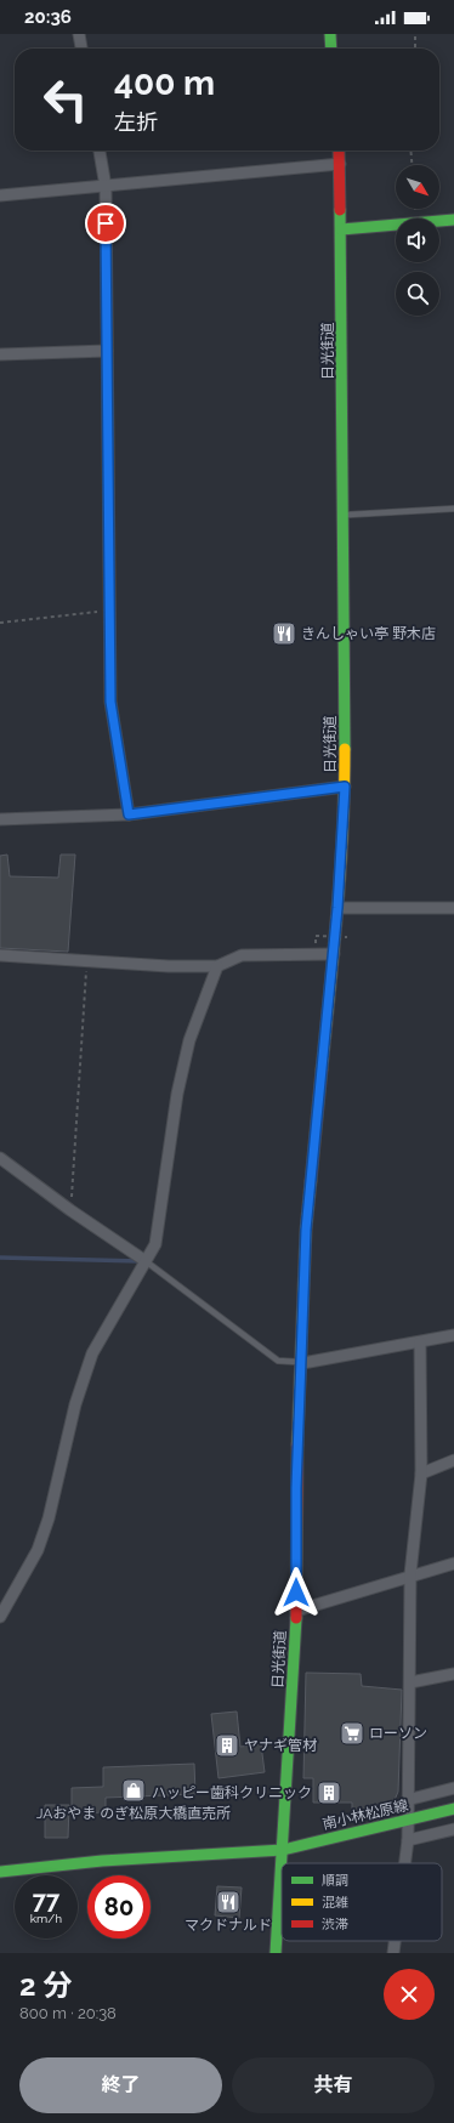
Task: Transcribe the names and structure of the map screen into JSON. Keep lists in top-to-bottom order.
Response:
{
  "streets": {
    "main road": ["日光街道", "南小林松原線"]
  },
  "crossings": [
    ["日光街道", "南小林松原線"]
  ],
  "places": {
    "restaurant": ["きんしゃい亭 野木店", "マクドナルド"],
    "supermarket": ["ローソン"],
    "building": ["ヤナギ管材", "ハッピー歯科クリニック"],
    "shop": ["JAおやま のぎ松原大橋直売所"]
  },
  "legend": ["順調", "混雑", "渋滞"],
  "north": "bottom right",
  "page": {
    "status": "20:36",
    "turn": ["400 m", "左折"],
    "speed": "77 km/h",
    "limit": "80",
    "heading": ["2 分", "800 m · 20:38"],
    "buttons": ["終了", "共有"]
  }
}
